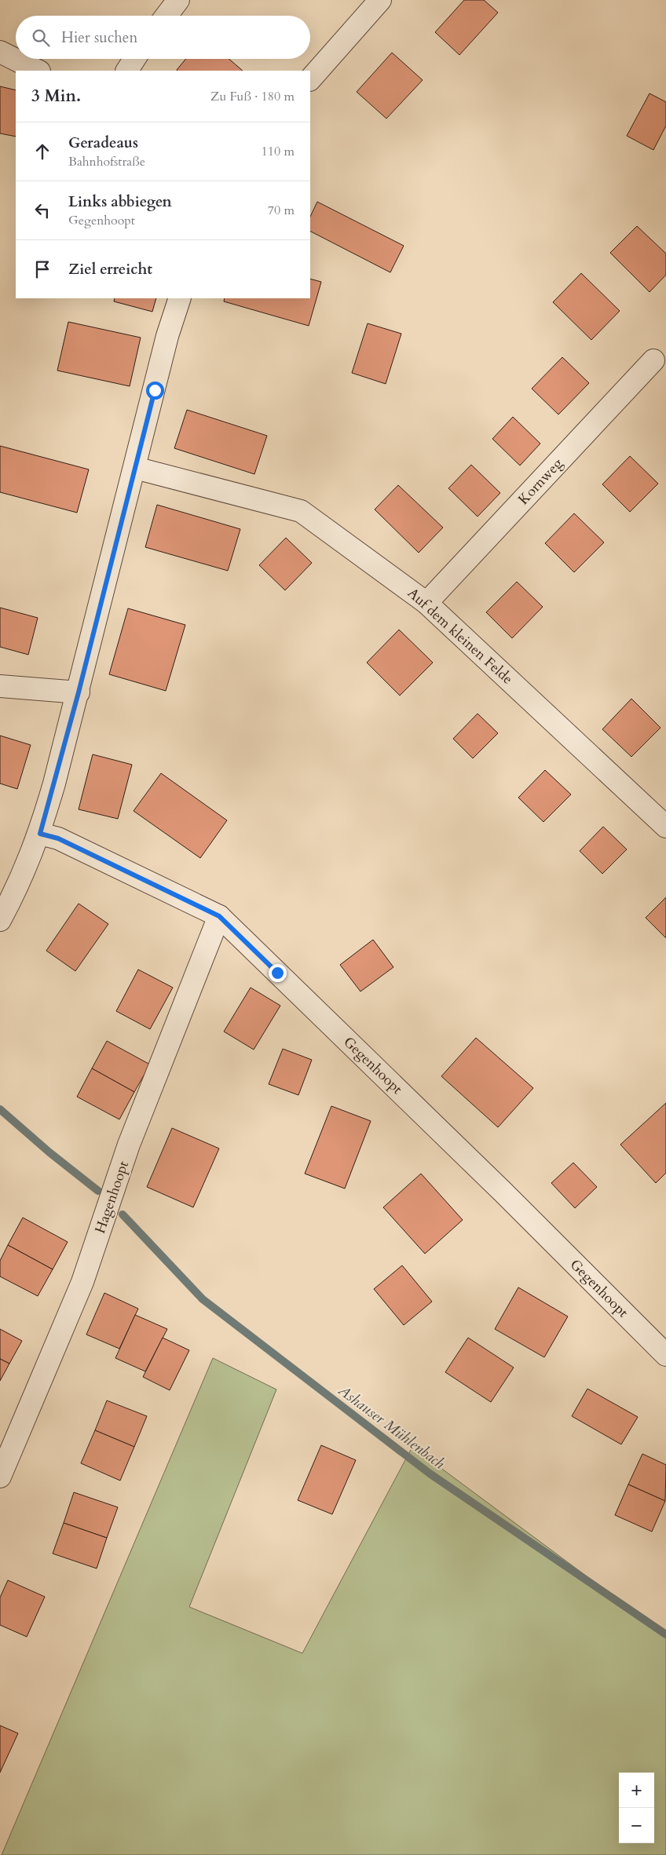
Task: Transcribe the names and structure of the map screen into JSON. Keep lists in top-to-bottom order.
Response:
{
  "streets": {
    "street": [
      "Kornweg",
      "Auf dem kleinen Felde",
      "Gegenhoopt",
      "Hagenhoopt"
    ]
  },
  "crossings": [
    ["Kornweg", "Auf dem kleinen Felde"],
    ["Gegenhoopt", "Hagenhoopt"]
  ],
  "water": ["Ashauser Mühlenbach"],
  "page": {
    "search": "Hier suchen",
    "heading": ["3 Min.", "Zu Fuß · 180 m"],
    "list": [
      ["Geradeaus", "Bahnhofstraße", "110 m"],
      ["Links abbiegen", "Gegenhoopt", "70 m"],
      "Ziel erreicht"
    ],
    "map_buttons": ["+", "−"]
  }
}
